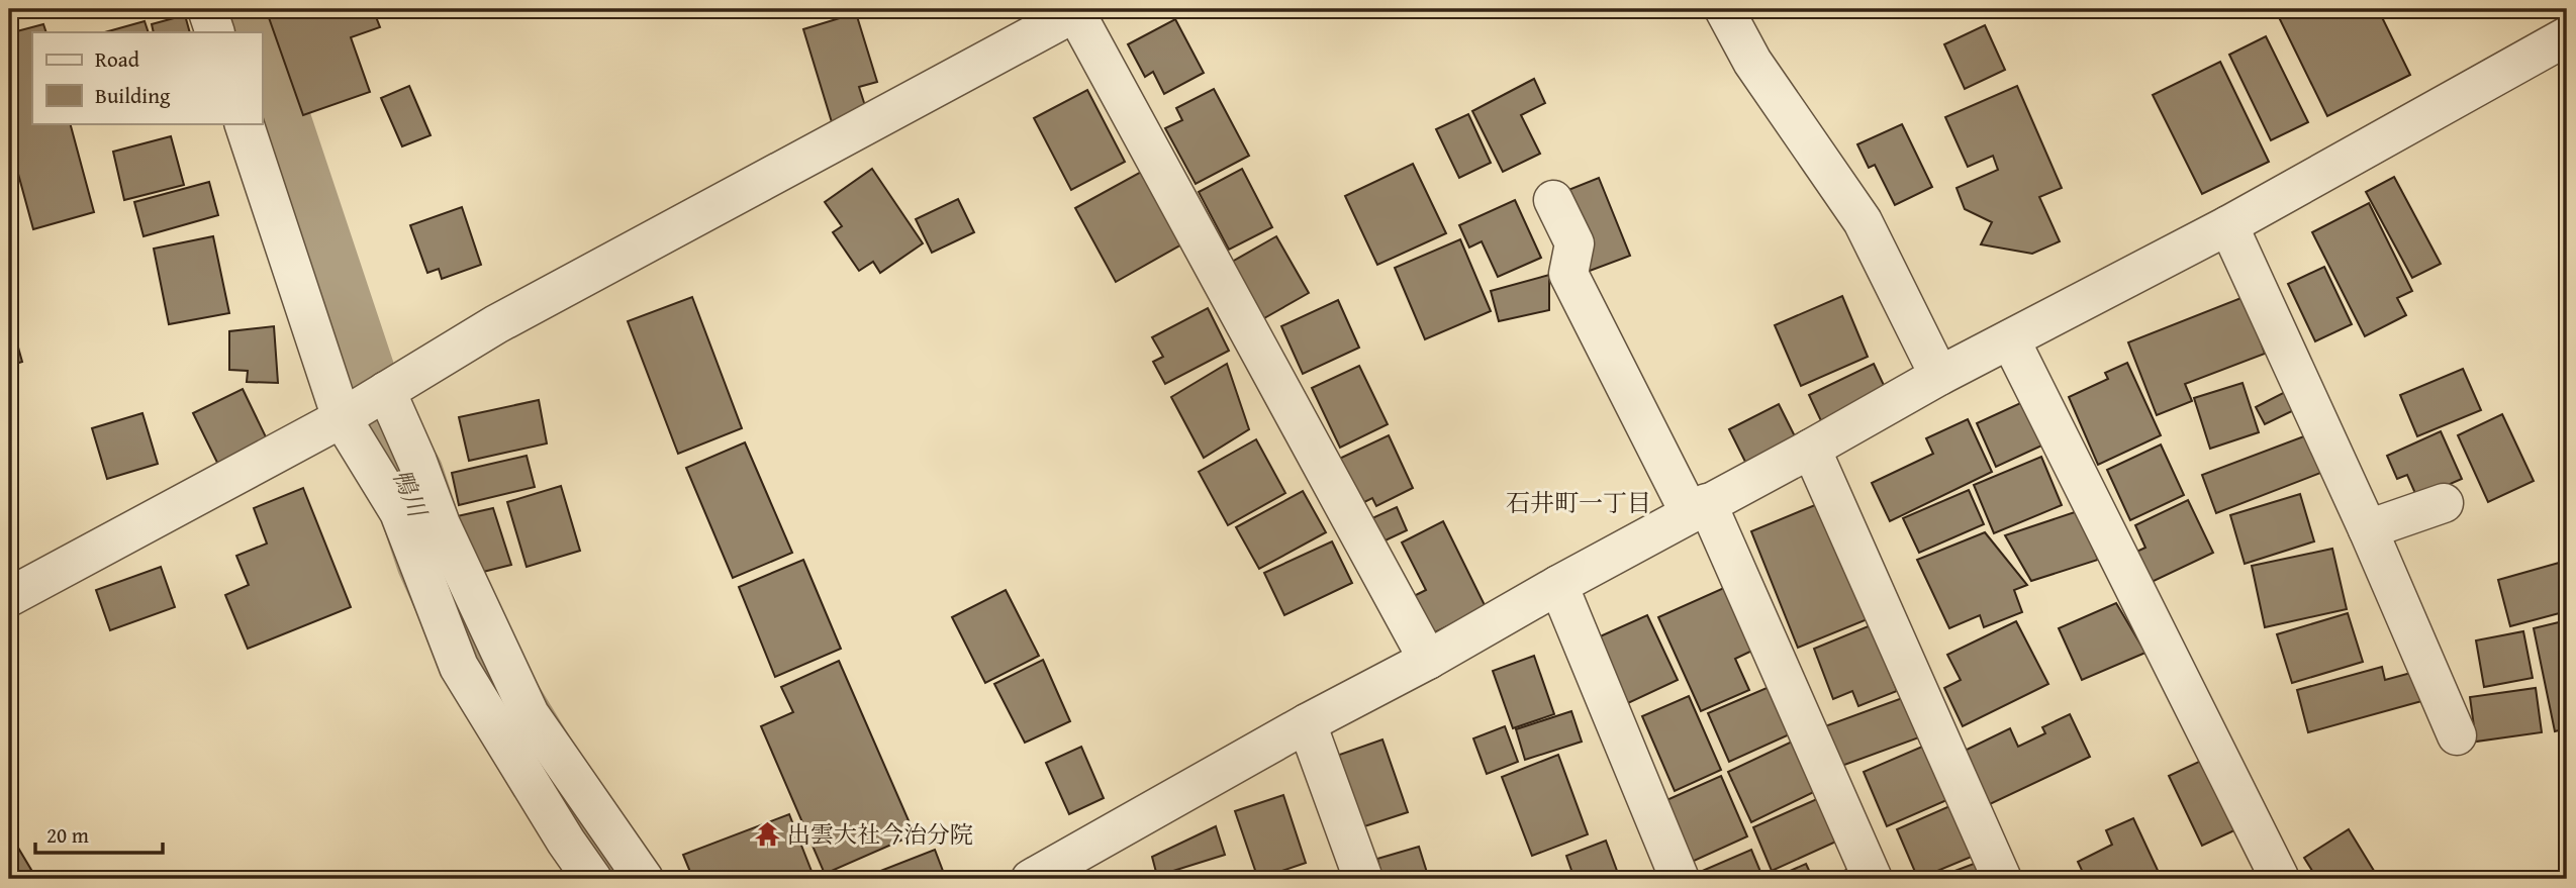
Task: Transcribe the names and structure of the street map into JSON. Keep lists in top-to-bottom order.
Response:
{
  "districts": ["石井町一丁目"],
  "water": ["鴨川"],
  "places": {
    "temple": ["出雲大社今治分院"]
  },
  "legend": ["Road", "Building"],
  "scale_bar": "20 m"
}
